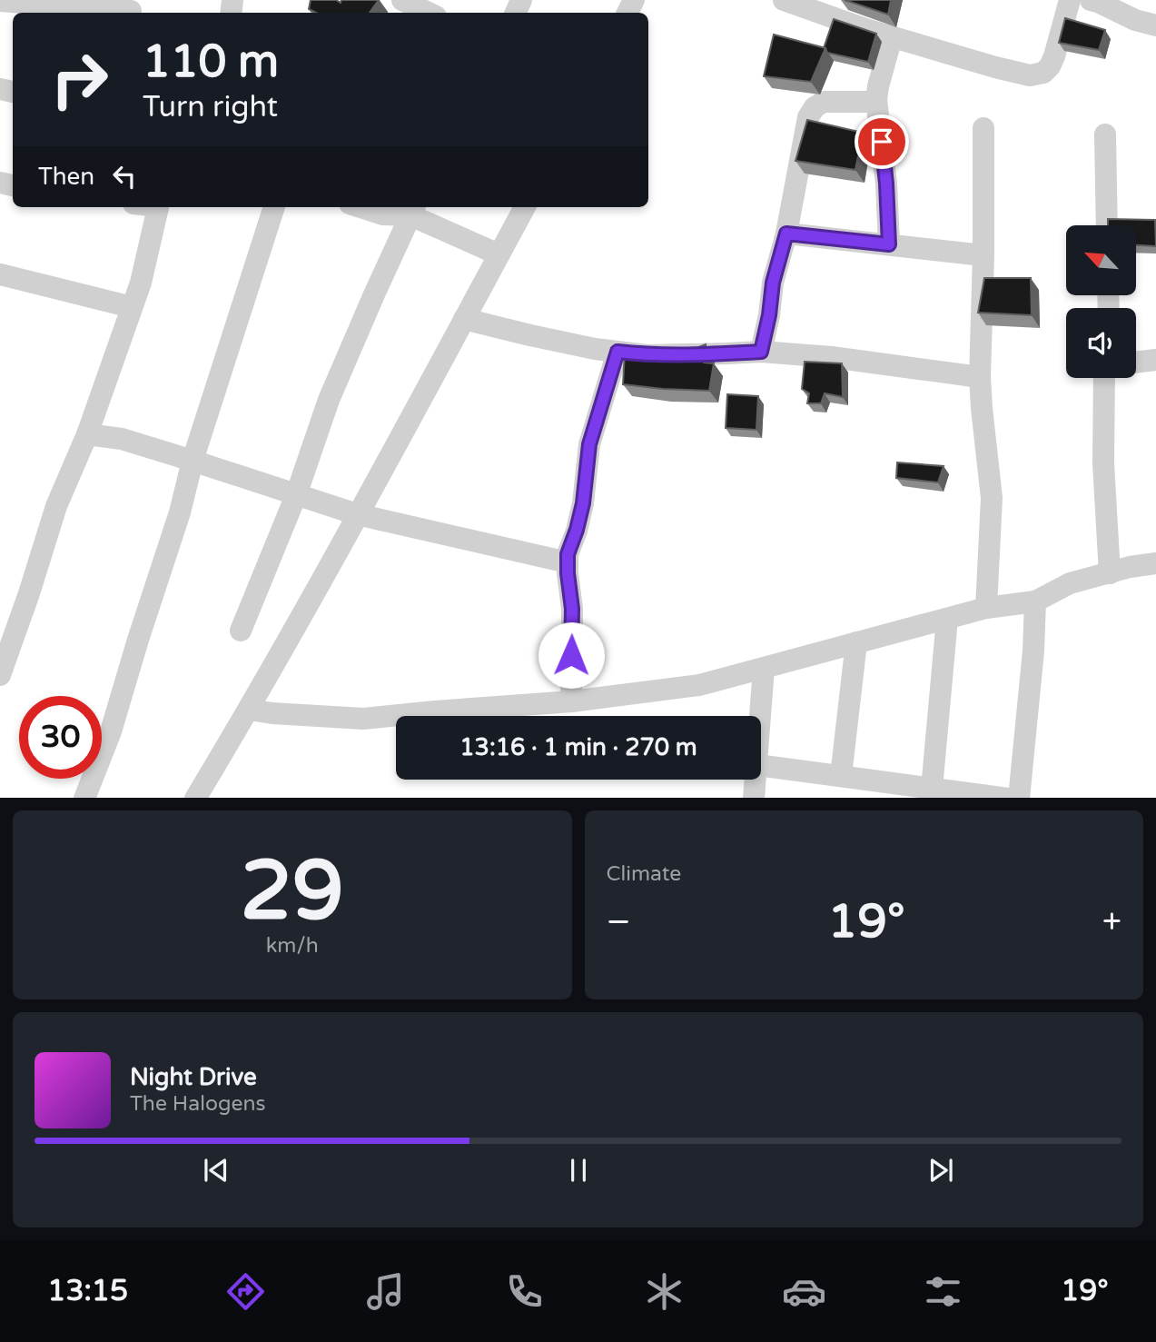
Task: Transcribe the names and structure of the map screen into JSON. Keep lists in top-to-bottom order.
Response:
{
  "north": "top left",
  "page": {
    "turn": ["110 m", "Turn right"],
    "then": "Then",
    "limit": "30",
    "trip": "13:16 · 1 min · 270 m",
    "tile": [
      ["29", "km/h"],
      "Climate"
    ],
    "heat": ["−", "19°", "+"],
    "song": ["Night Drive", "The Halogens"],
    "tabs": ["13:15", "19°"]
  }
}
